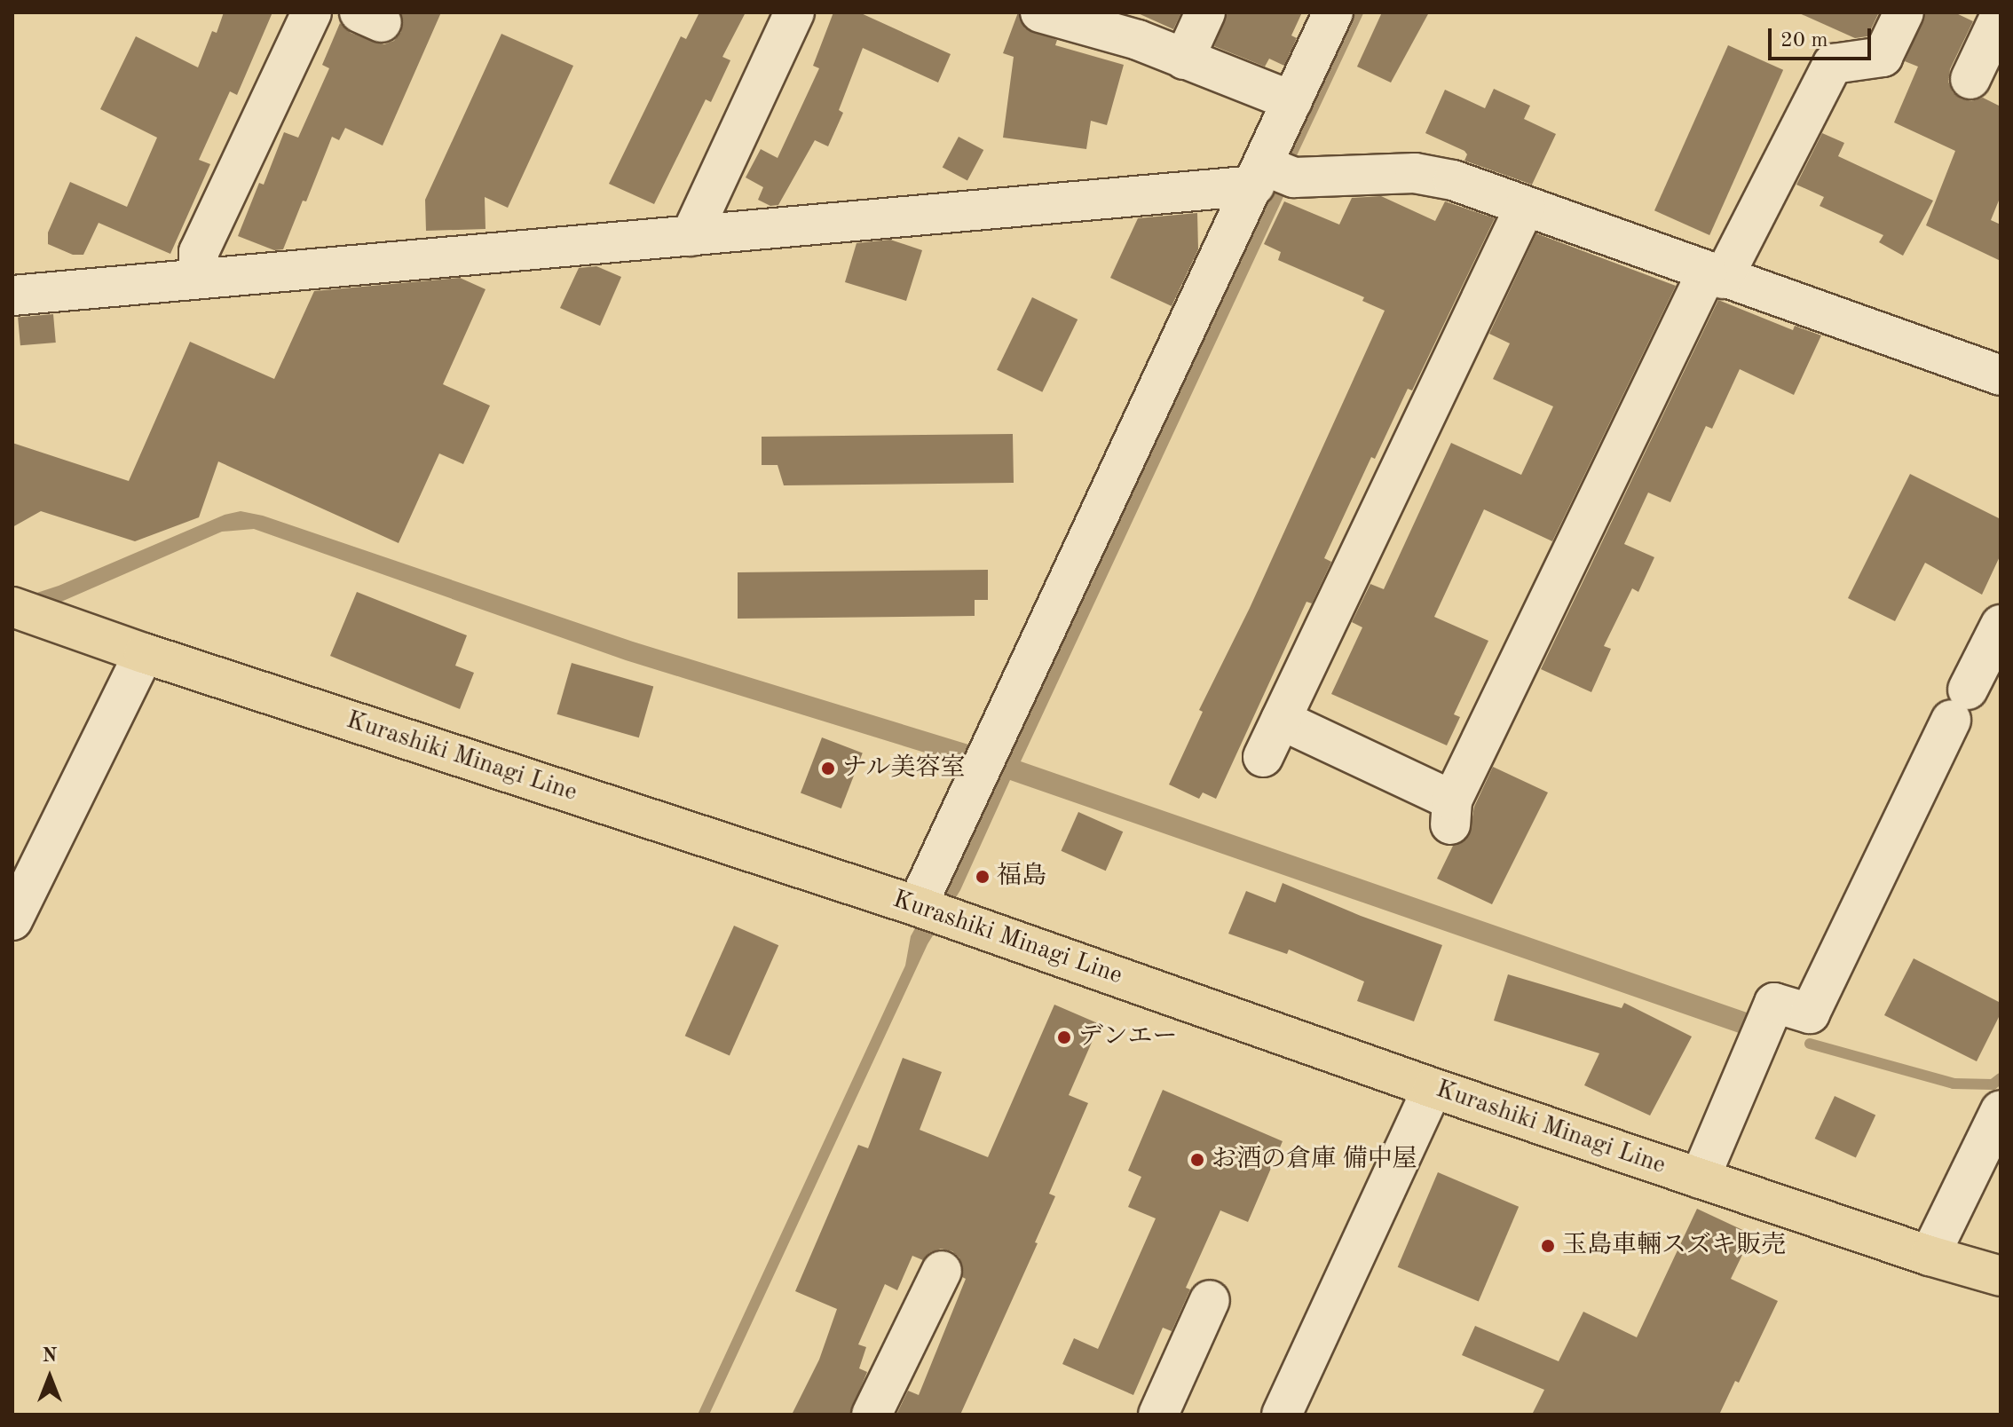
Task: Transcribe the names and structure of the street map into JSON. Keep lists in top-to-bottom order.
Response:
{
  "streets": {
    "main road": ["Kurashiki Minagi Line"]
  },
  "places": [
    "ナル美容室",
    "福島",
    "デンエー",
    "お酒の倉庫 備中屋",
    "玉島車輛スズキ販売"
  ],
  "scale_bar": "20 m",
  "north": "top"
}
